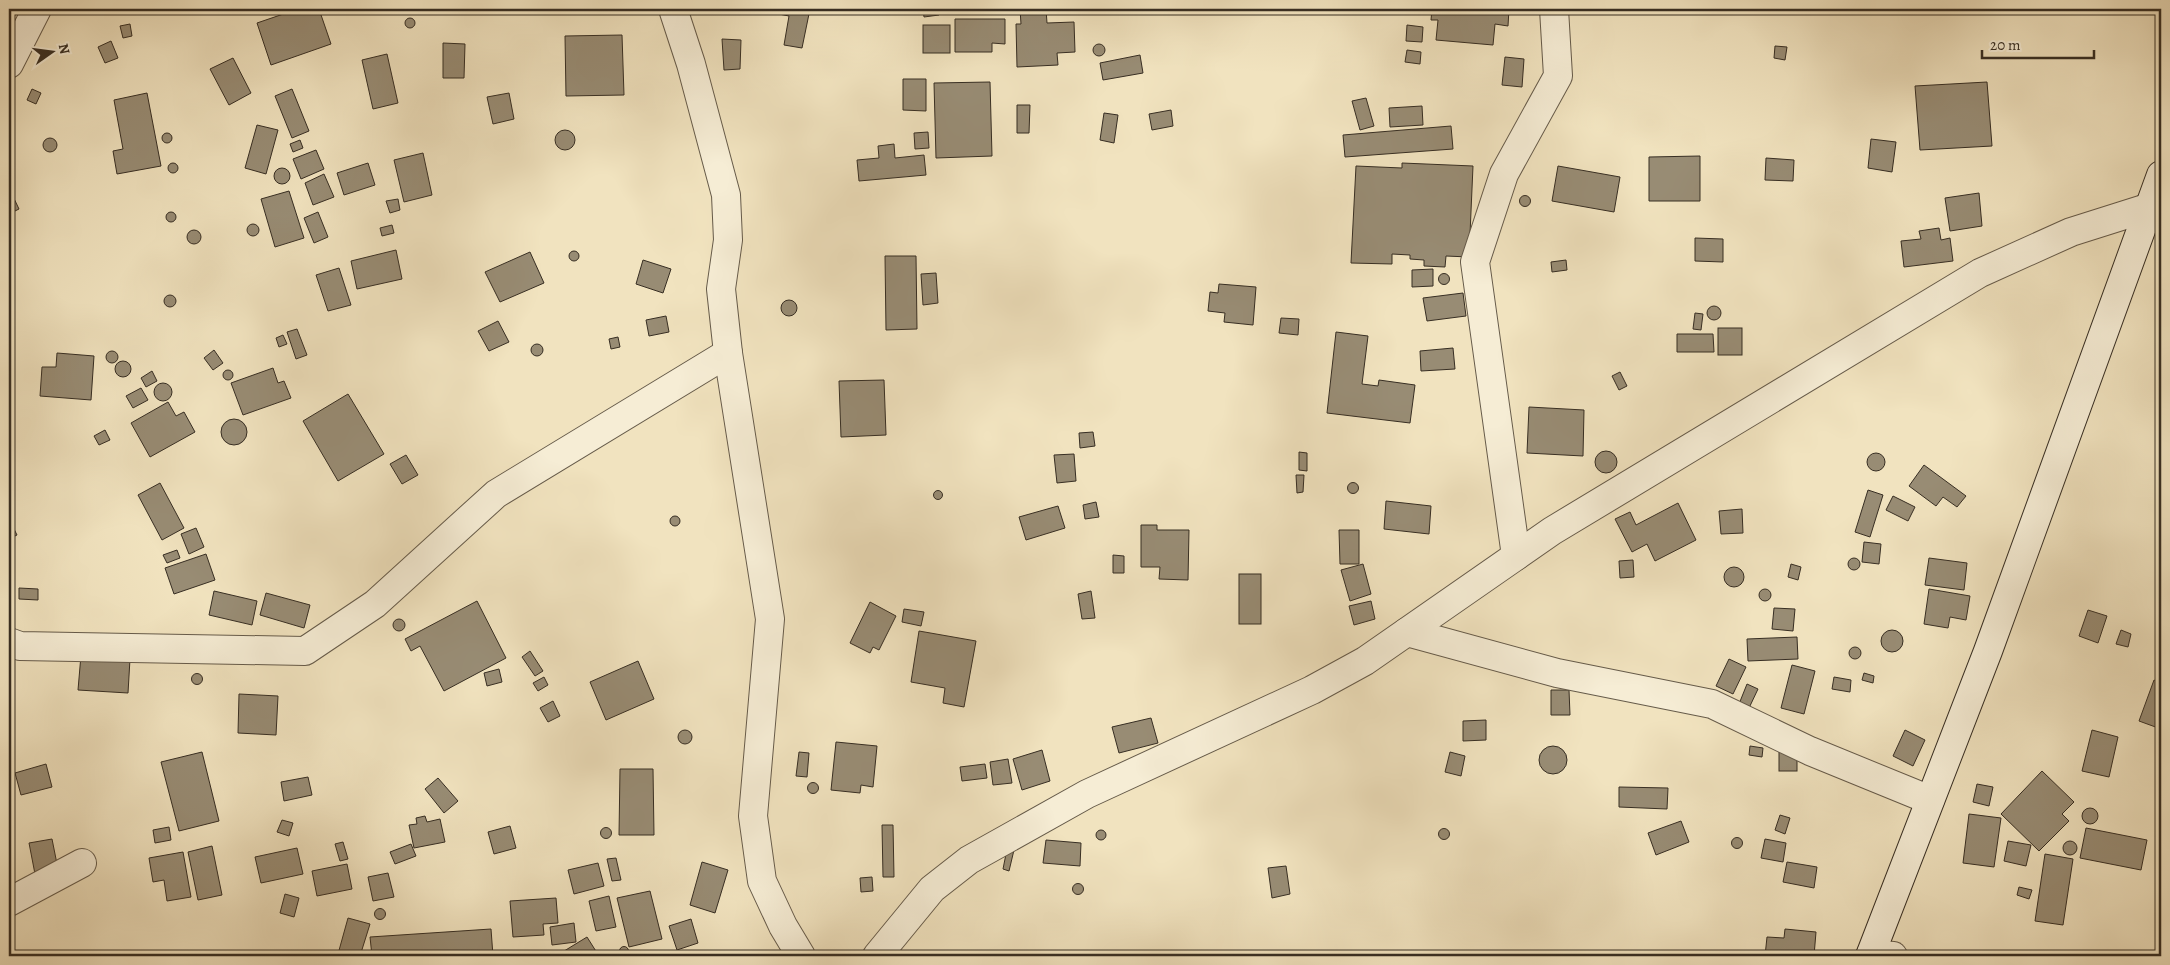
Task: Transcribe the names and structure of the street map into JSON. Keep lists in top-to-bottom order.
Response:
{
  "scale_bar": "20 m",
  "north": "right"
}
